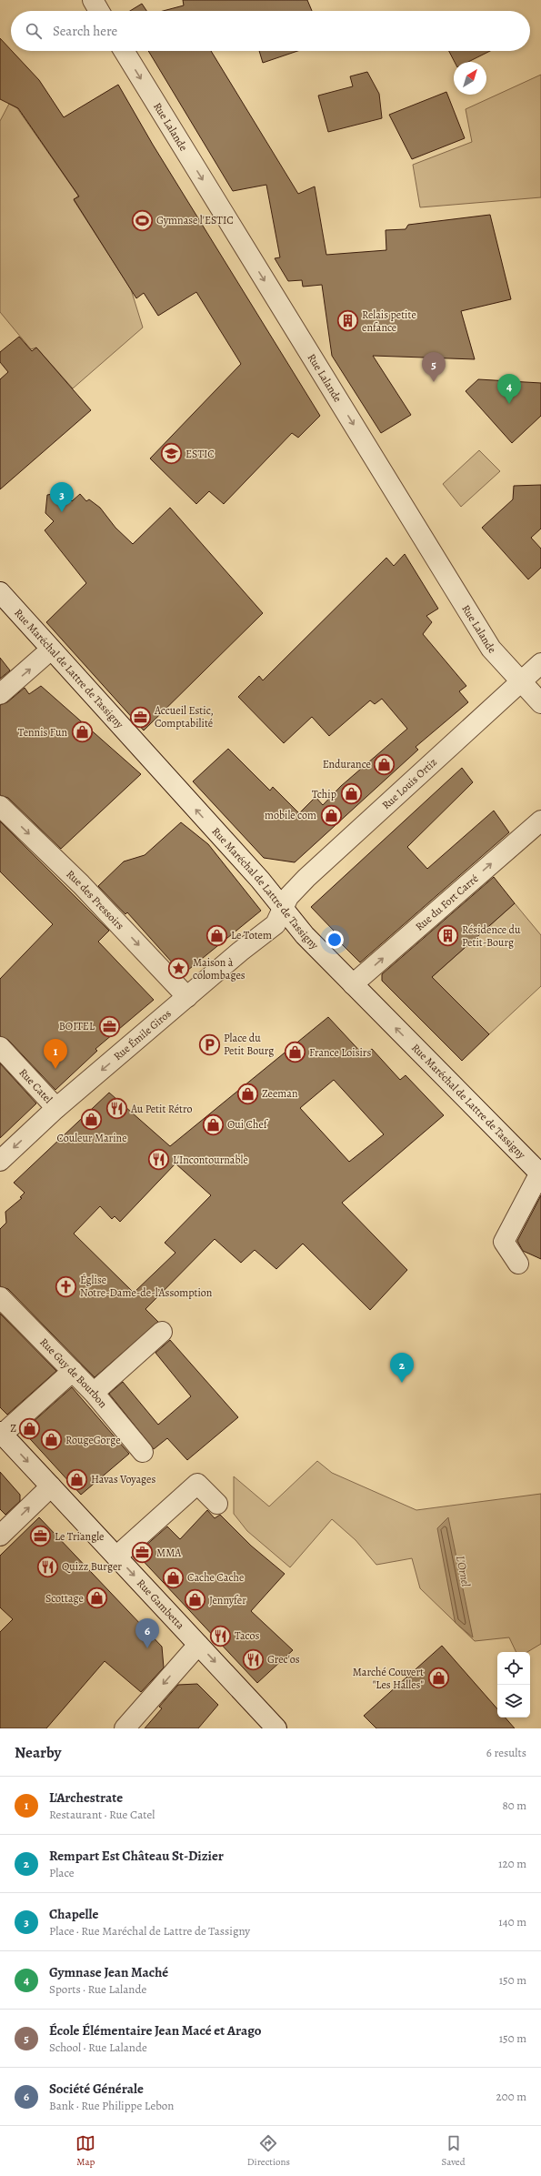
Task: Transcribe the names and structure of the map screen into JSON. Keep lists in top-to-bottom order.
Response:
{
  "streets": {
    "street": [
      "Rue Lalande",
      "Rue Maréchal de Lattre de Tassigny",
      "Rue Louis Ortiz",
      "Rue des Pressoirs",
      "Rue du Fort Carré",
      "Rue Émile Giros",
      "Rue Catel",
      "Rue Guy de Bourbon",
      "Rue Gambetta"
    ]
  },
  "crossings": [
    ["Rue Lalande", "Rue Louis Ortiz"],
    ["Rue Maréchal de Lattre de Tassigny", "Rue Louis Ortiz"],
    ["Rue Maréchal de Lattre de Tassigny", "Rue du Fort Carré"],
    ["Rue Maréchal de Lattre de Tassigny", "Rue Émile Giros"],
    ["Rue Louis Ortiz", "Rue Émile Giros"],
    ["Rue des Pressoirs", "Rue Émile Giros"],
    ["Rue Émile Giros", "Rue Catel"]
  ],
  "one_way": [
    "Rue Lalande",
    "Rue Maréchal de Lattre de Tassigny",
    "Rue des Pressoirs",
    "Rue du Fort Carré",
    "Rue Émile Giros",
    "Rue Gambetta"
  ],
  "water": ["L'Ornel"],
  "places": {
    "sports": ["Gymnase l'ESTIC"],
    "building": ["Relais petite enfance", "Résidence du Petit-Bourg"],
    "school or university": ["ESTIC"],
    "office": [
      "Accueil Estic, Comptabilité",
      "BOITEL",
      "Le Triangle",
      "MMA"
    ],
    "shop": [
      "Tennis Fun",
      "Endurance",
      "Tchip",
      "mobile com",
      "Le Totem",
      "France Loisirs",
      "Zeeman",
      "Couleur Marine",
      "Oui Chef",
      "Z",
      "RougeGorge",
      "Havas Voyages",
      "Cache Cache",
      "Scottage",
      "Jennyfer",
      "Marché Couvert \"Les Halles\""
    ],
    "place": ["Maison à colombages"],
    "parking": ["Place du Petit Bourg"],
    "restaurant": [
      "Au Petit Rétro",
      "L'Incontournable",
      "Quizz Burger",
      "Tacos",
      "Grec'os"
    ],
    "church": ["Église Notre-Dame-de-l’Assomption"]
  },
  "north": "top right",
  "page": {
    "search": "Search here",
    "pins": [
      "5",
      "4",
      "3",
      "1",
      "2",
      "6"
    ],
    "heading": ["Nearby", "6 results"],
    "list": [
      {
        "mark": "1",
        "name": "L'Archestrate",
        "note": "Restaurant · Rue Catel",
        "value": "80 m"
      },
      {
        "mark": "2",
        "name": "Rempart Est Château St-Dizier",
        "note": "Place",
        "value": "120 m"
      },
      {
        "mark": "3",
        "name": "Chapelle",
        "note": "Place · Rue Maréchal de Lattre de Tassigny",
        "value": "140 m"
      },
      {
        "mark": "4",
        "name": "Gymnase Jean Maché",
        "note": "Sports · Rue Lalande",
        "value": "150 m"
      },
      {
        "mark": "5",
        "name": "École Élémentaire Jean Macé et Arago",
        "note": "School · Rue Lalande",
        "value": "150 m"
      },
      {
        "mark": "6",
        "name": "Société Générale",
        "note": "Bank · Rue Philippe Lebon",
        "value": "200 m"
      }
    ],
    "nav": ["Map", "Directions", "Saved"]
  }
}
